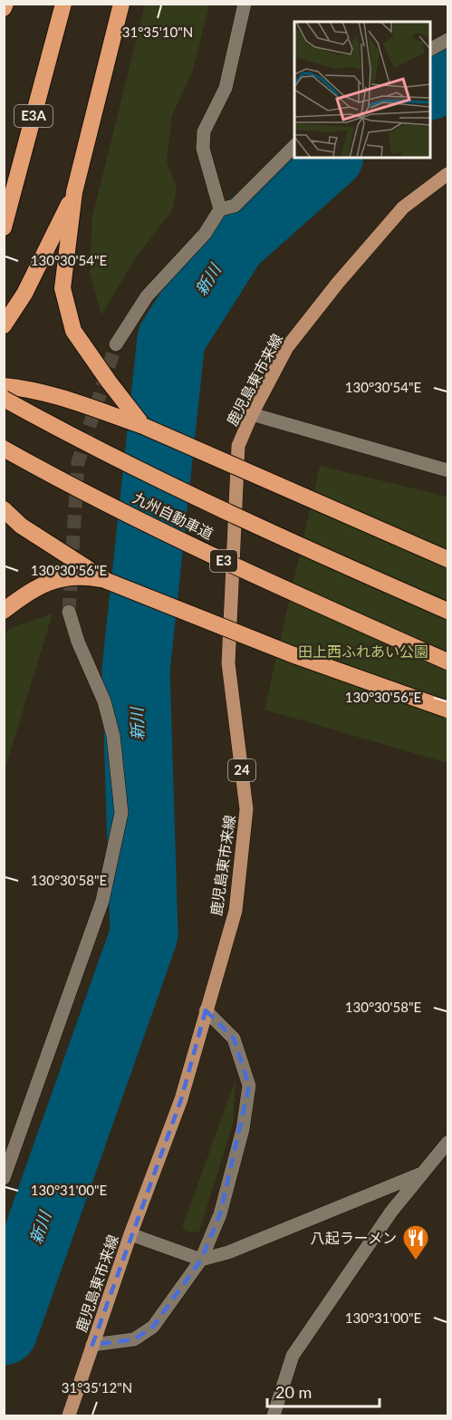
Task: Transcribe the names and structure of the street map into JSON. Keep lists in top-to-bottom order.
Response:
{
  "streets": {
    "highway": ["E3A", "九州自動車道", "E3"],
    "main road": ["鹿児島東市来線", "24"]
  },
  "water": ["新川"],
  "parks": ["田上西ふれあい公園"],
  "places": {
    "restaurant": ["八起ラーメン"]
  },
  "scale_bar": "20 m",
  "coordinates": [
    "31°35'10\"N",
    "130°30'54\"E",
    "130°30'56\"E",
    "130°30'58\"E",
    "130°31'00\"E",
    "31°35'12\"N"
  ]
}
